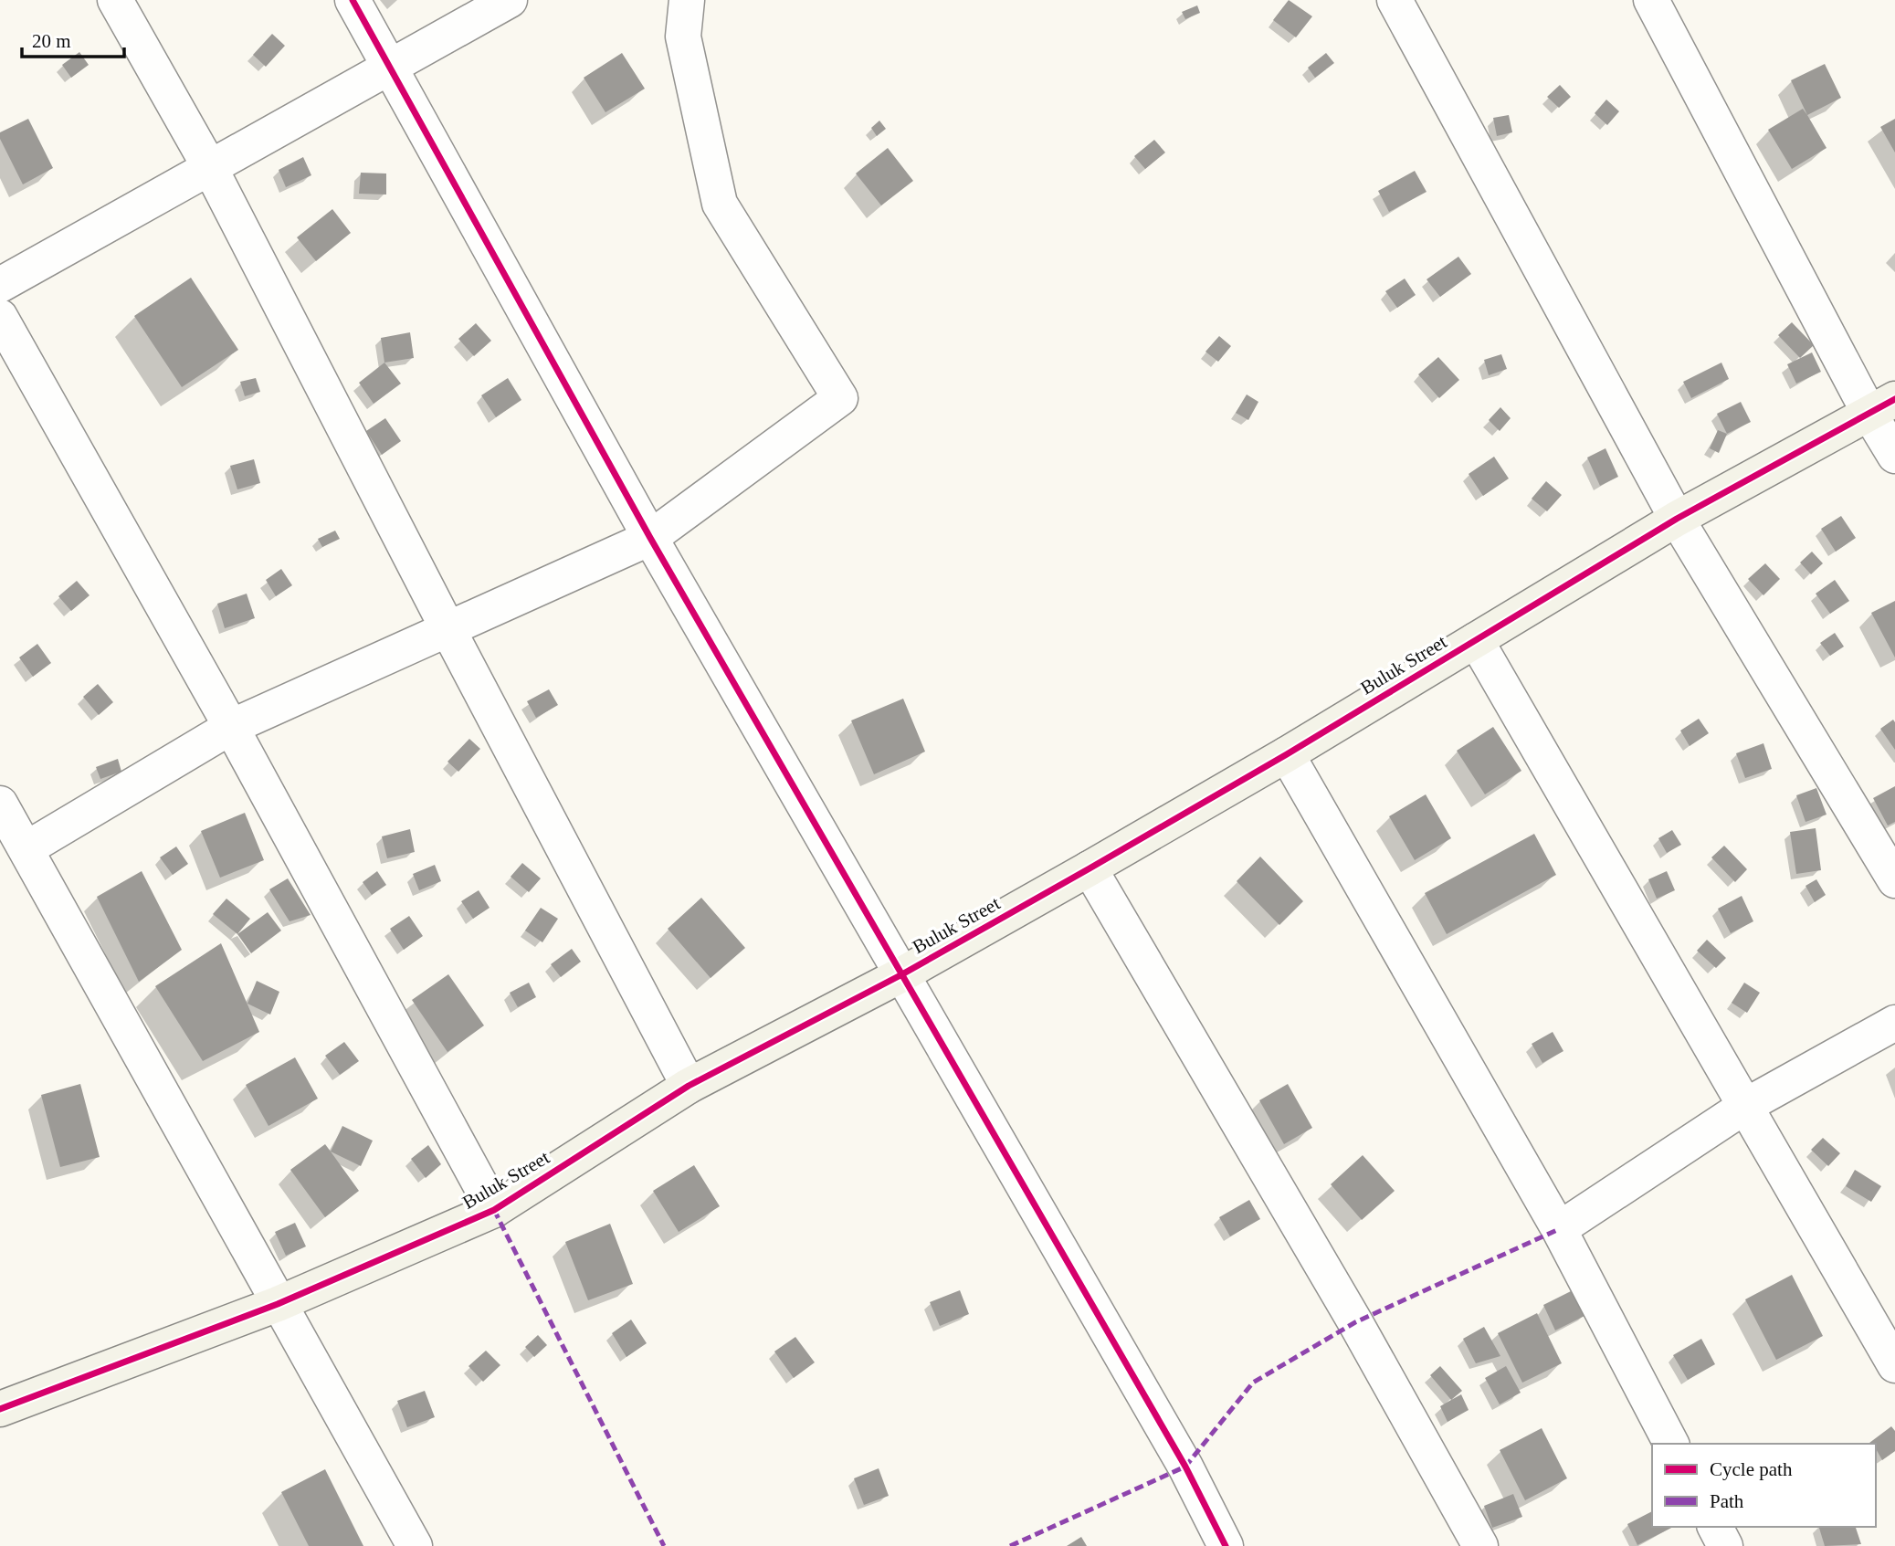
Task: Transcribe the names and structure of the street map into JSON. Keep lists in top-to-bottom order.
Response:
{
  "streets": {
    "street": ["Buluk Street"]
  },
  "legend": ["Cycle path", "Path"],
  "scale_bar": "20 m"
}
